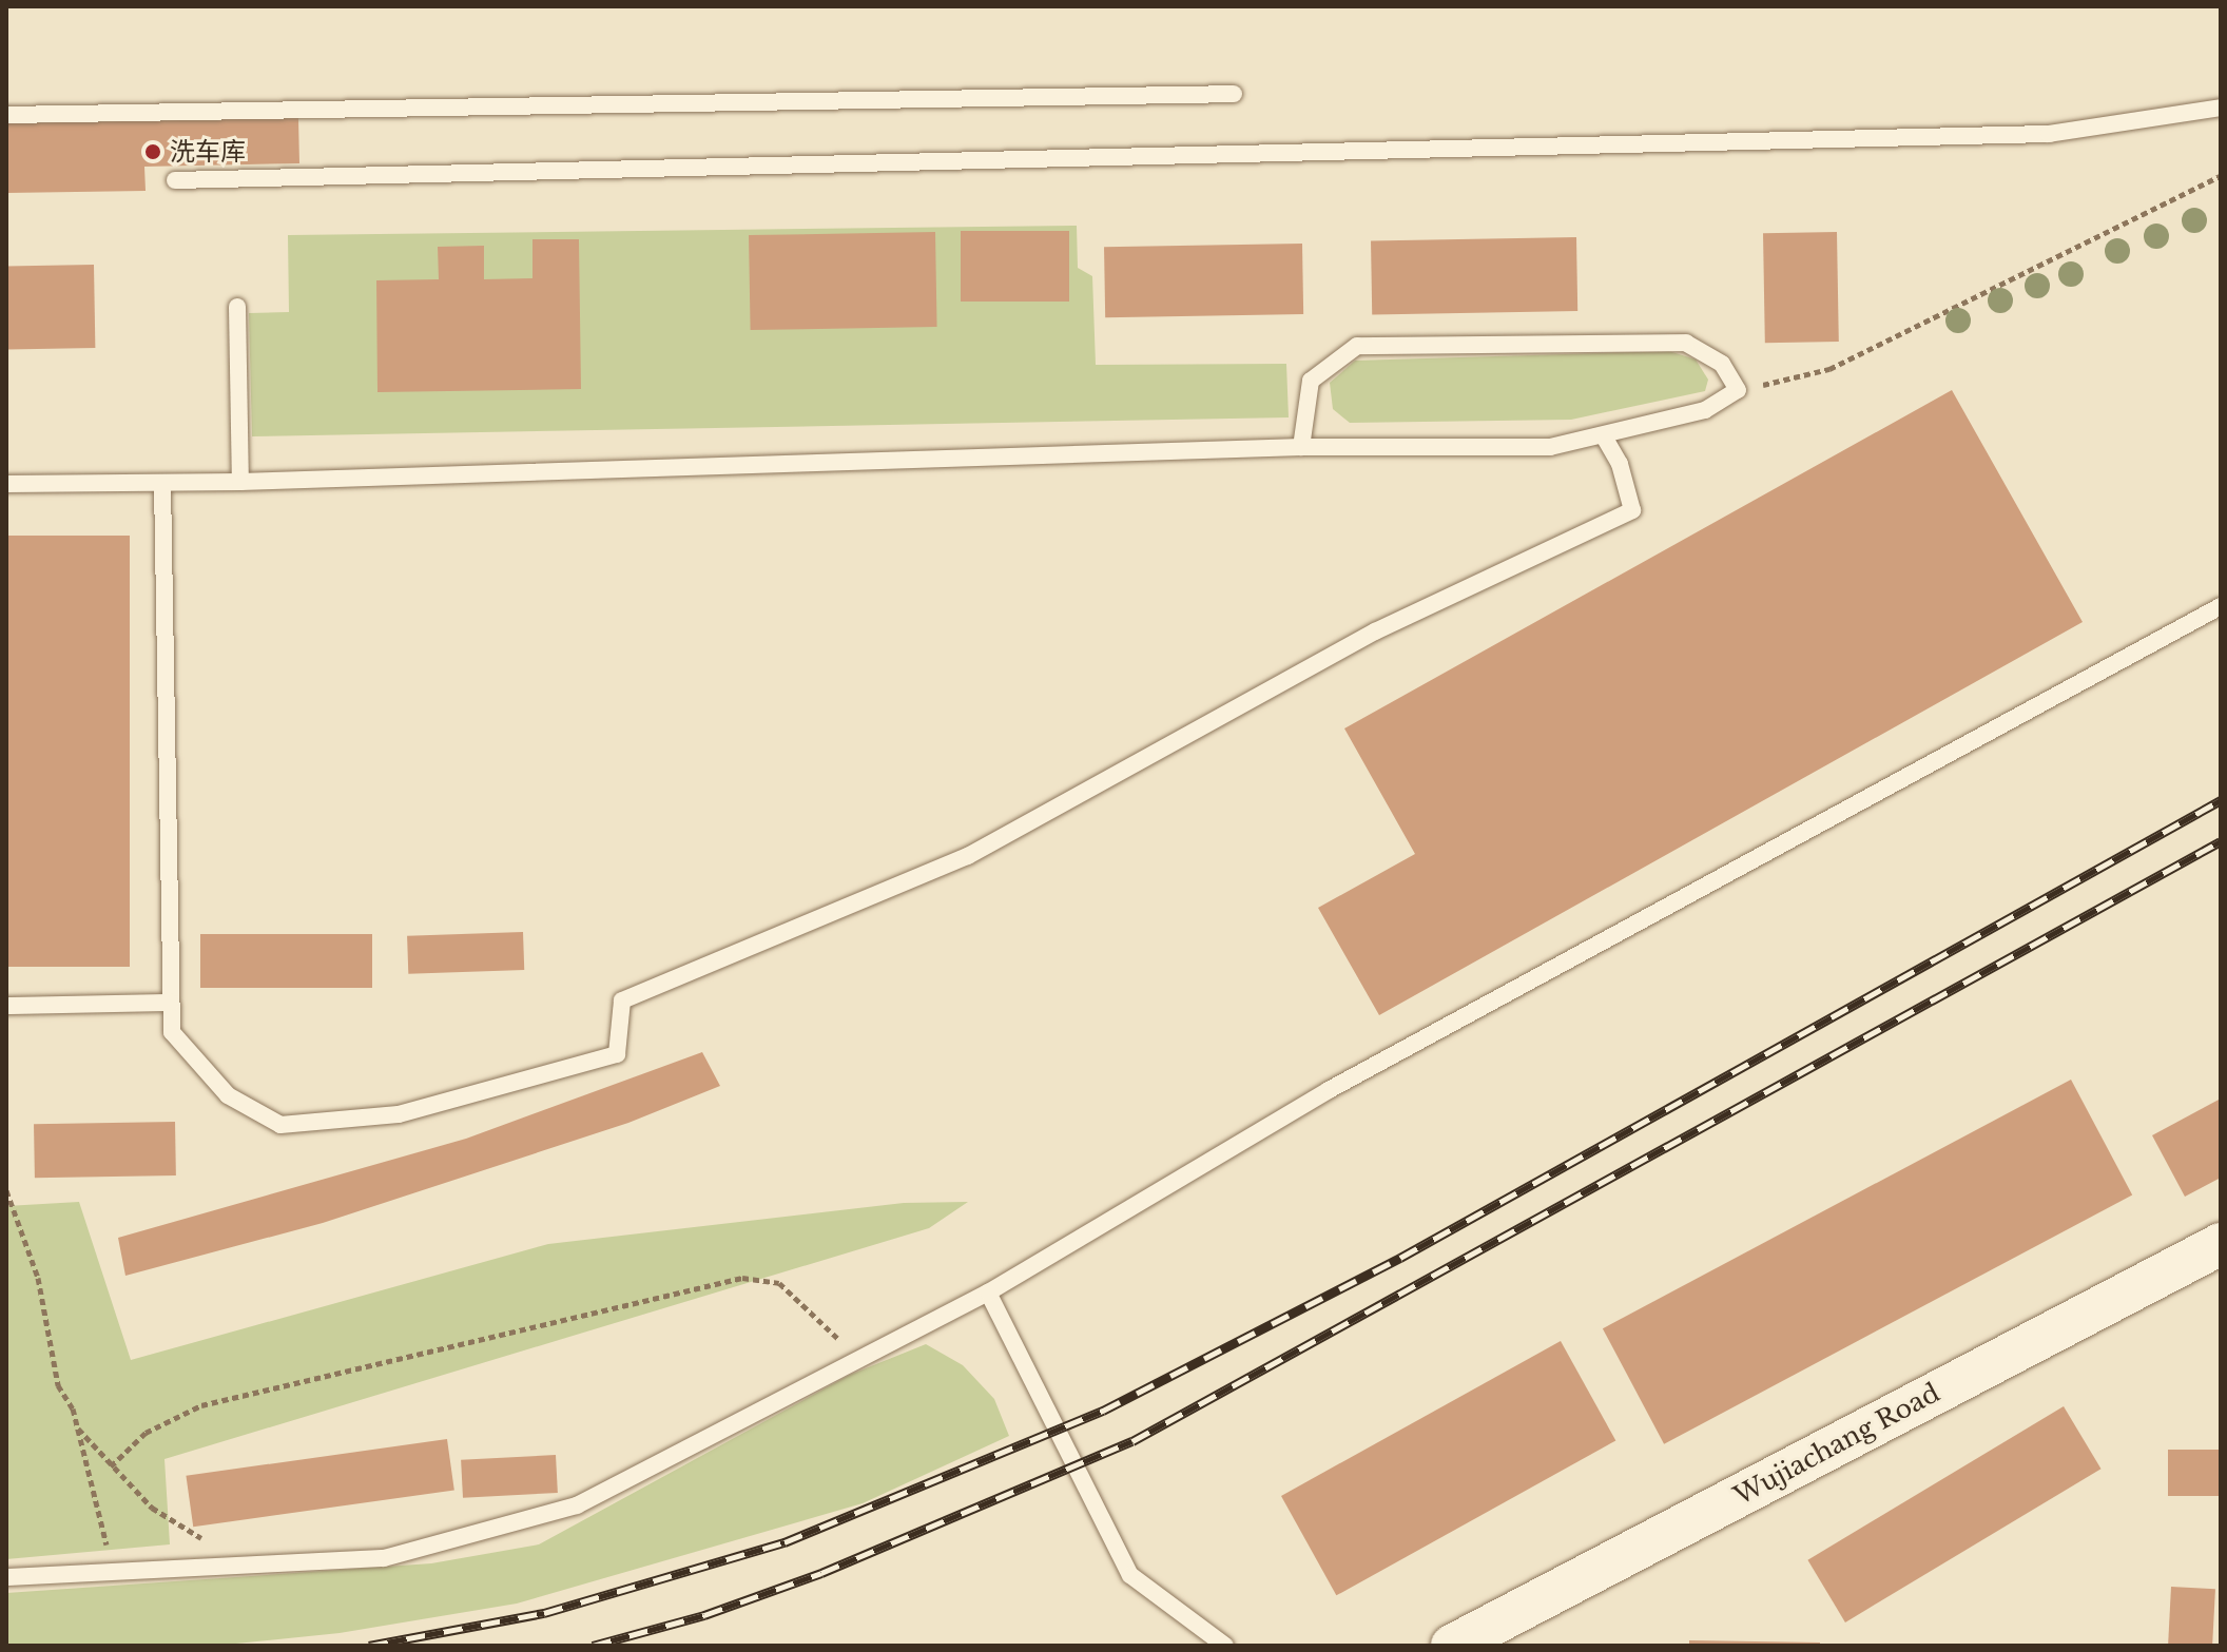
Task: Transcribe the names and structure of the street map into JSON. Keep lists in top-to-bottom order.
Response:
{
  "streets": {
    "street": ["Wujiachang Road"]
  },
  "places": ["洗车库"]
}
